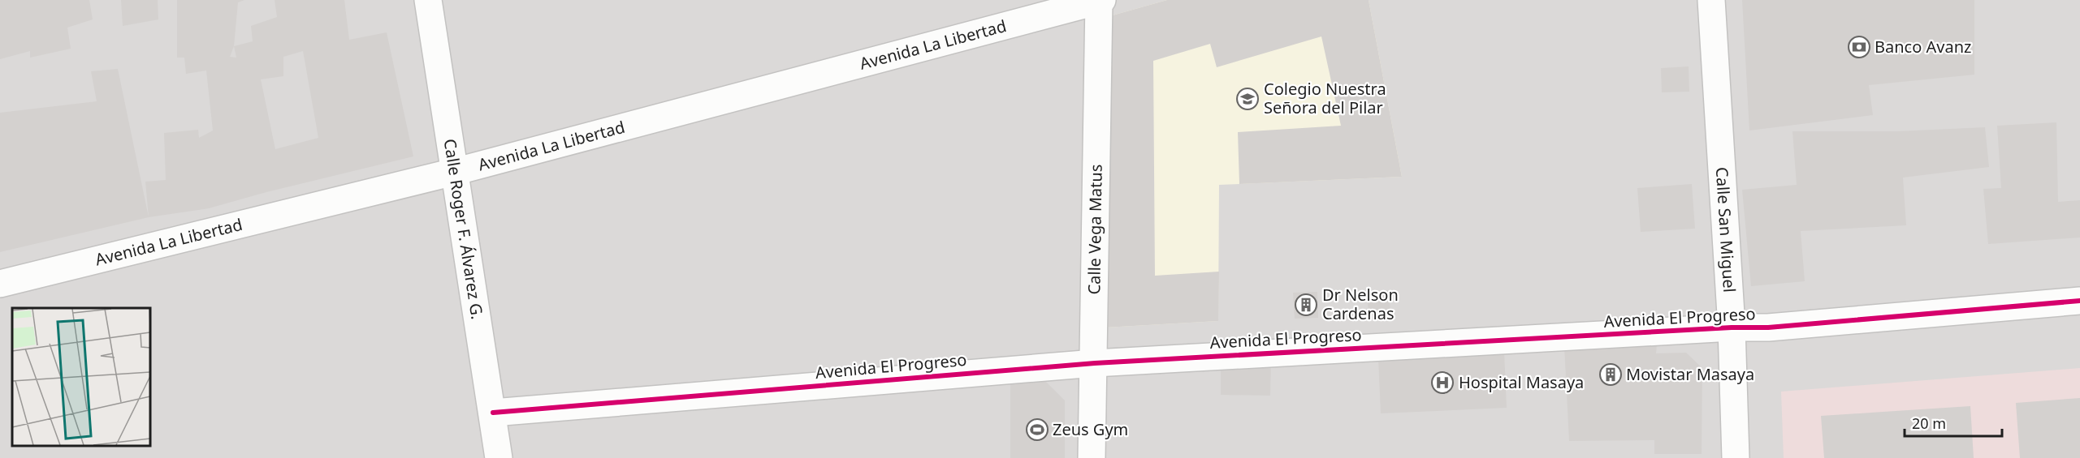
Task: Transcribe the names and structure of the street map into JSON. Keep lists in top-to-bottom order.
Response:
{
  "streets": {
    "street": [
      "Avenida La Libertad",
      "Calle Roger F. Álvarez G.",
      "Calle San Miguel",
      "Calle Vega Matus",
      "Avenida El Progreso"
    ]
  },
  "crossings": [
    ["Avenida La Libertad", "Calle Roger F. Álvarez G."],
    ["Avenida La Libertad", "Calle Vega Matus"],
    ["Calle Roger F. Álvarez G.", "Avenida El Progreso"],
    ["Calle San Miguel", "Avenida El Progreso"],
    ["Calle Vega Matus", "Avenida El Progreso"]
  ],
  "places": {
    "bank": ["Banco Avanz"],
    "school or university": ["Colegio Nuestra Señora del Pilar"],
    "building": ["Dr Nelson Cardenas", "Movistar Masaya"],
    "hospital": ["Hospital Masaya"],
    "sports": ["Zeus Gym"]
  },
  "scale_bar": "20 m"
}
